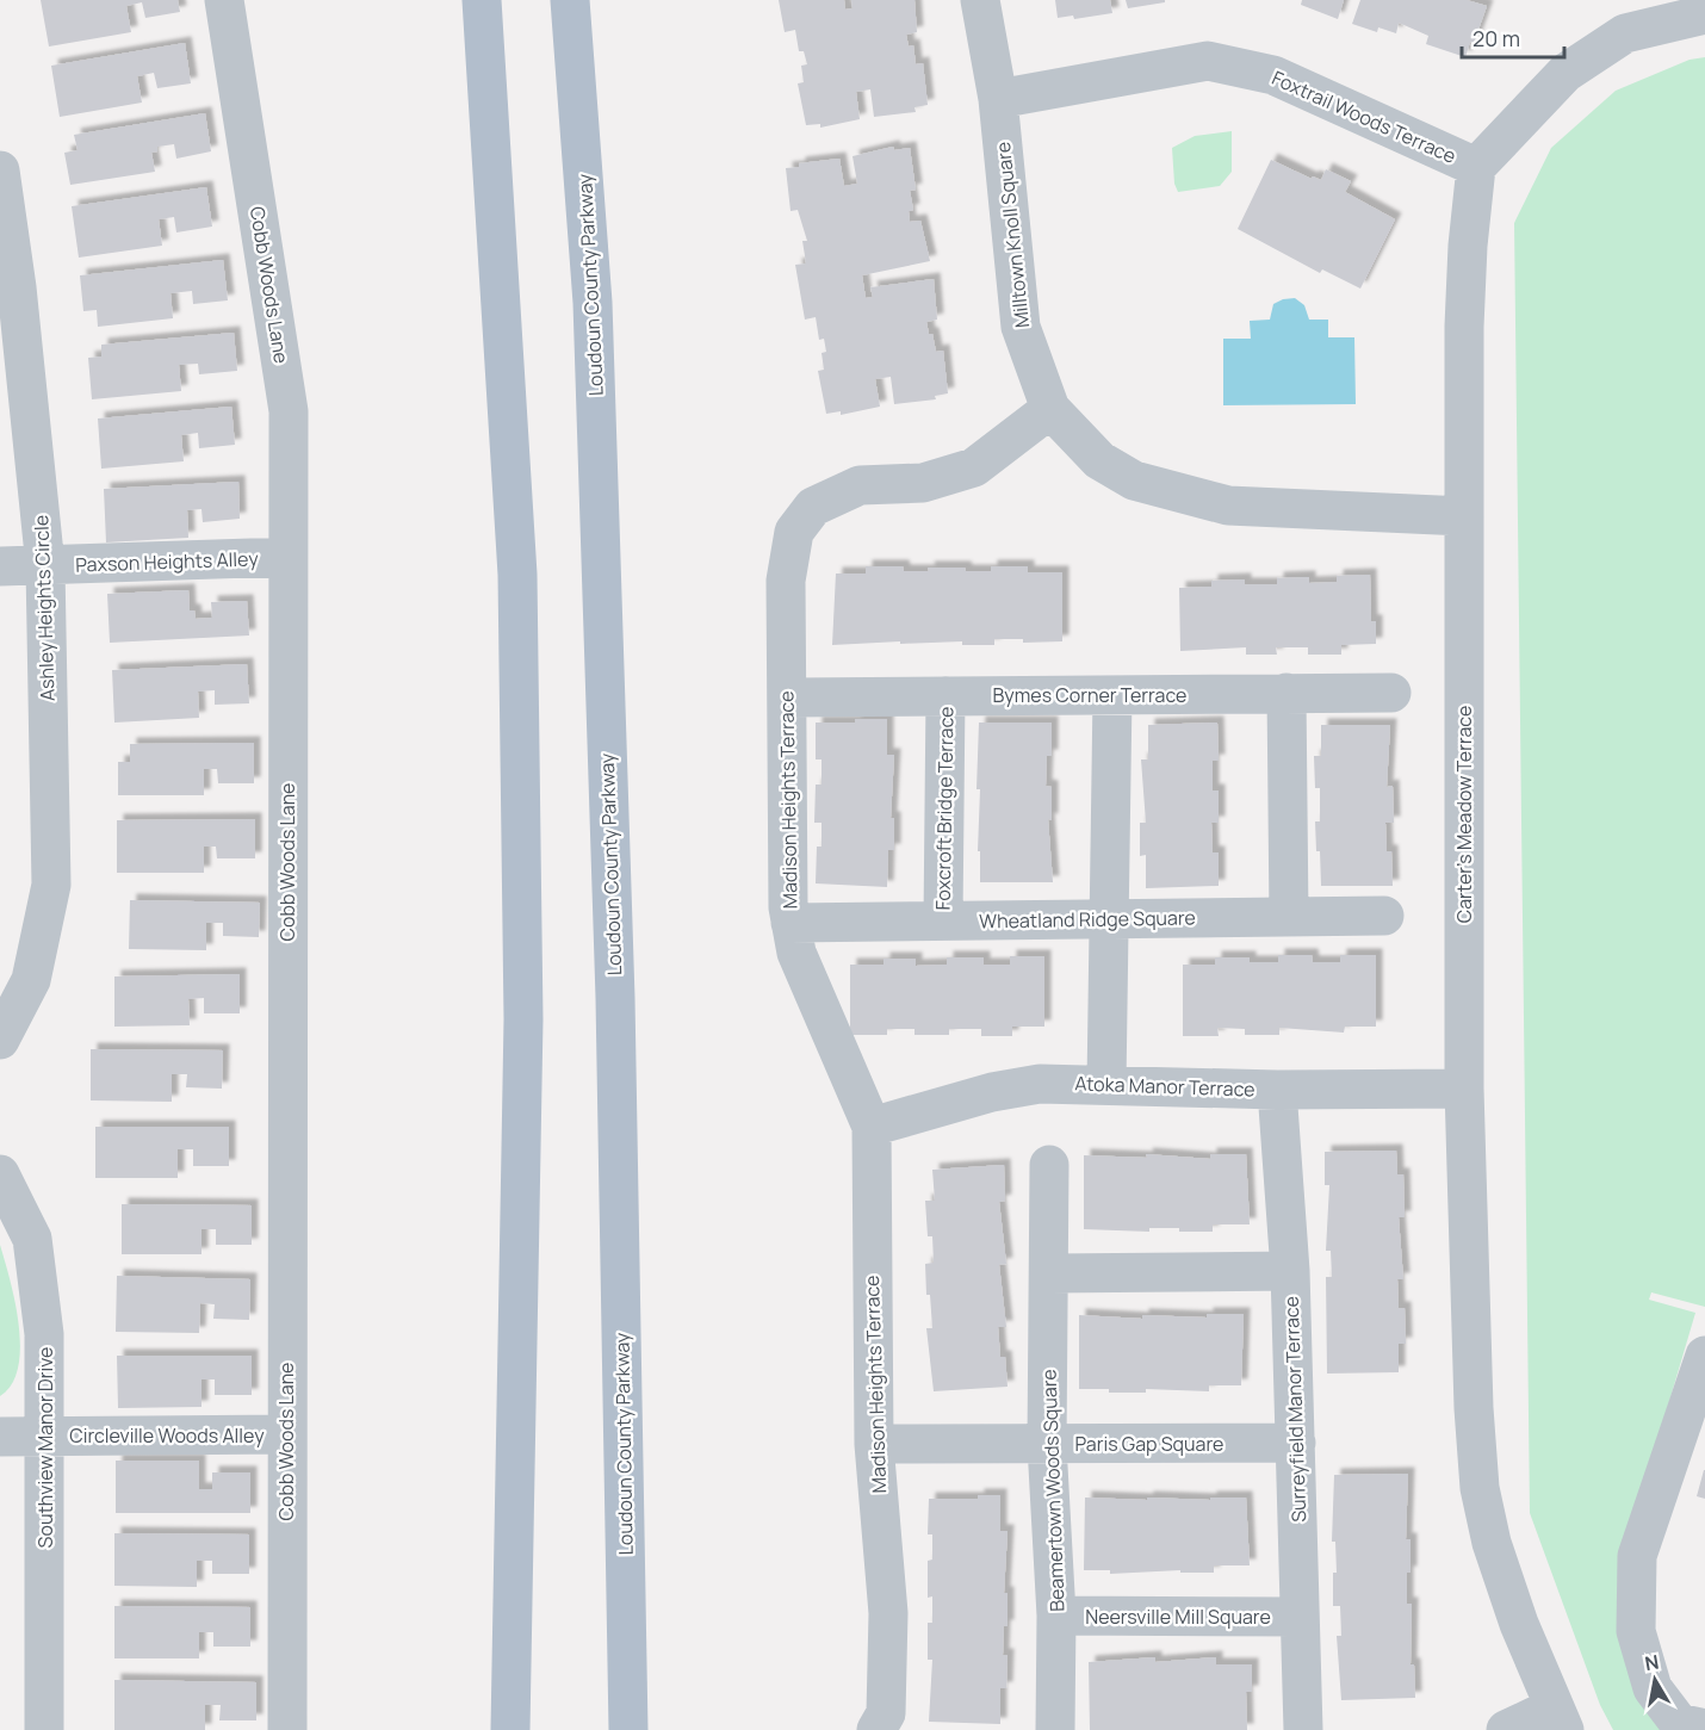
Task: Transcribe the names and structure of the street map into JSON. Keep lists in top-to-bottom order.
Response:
{
  "streets": {
    "main road": ["Loudoun County Parkway"],
    "street": [
      "Foxtrail Woods Terrace",
      "Milltown Knoll Square",
      "Cobb Woods Lane",
      "Paxson Heights Alley",
      "Ashley Heights Circle",
      "Bymes Corner Terrace",
      "Madison Heights Terrace",
      "Foxcroft Bridge Terrace",
      "Carter's Meadow Terrace",
      "Wheatland Ridge Square",
      "Atoka Manor Terrace",
      "Surreyfield Manor Terrace",
      "Circleville Woods Alley",
      "Paris Gap Square",
      "Southview Manor Drive",
      "Beamertown Woods Square",
      "Neersville Mill Square"
    ]
  },
  "crossings": [
    ["Foxtrail Woods Terrace", "Milltown Knoll Square"],
    ["Foxtrail Woods Terrace", "Carter's Meadow Terrace"],
    ["Milltown Knoll Square", "Madison Heights Terrace"],
    ["Milltown Knoll Square", "Carter's Meadow Terrace"],
    ["Cobb Woods Lane", "Paxson Heights Alley"],
    ["Cobb Woods Lane", "Circleville Woods Alley"],
    ["Paxson Heights Alley", "Ashley Heights Circle"],
    ["Bymes Corner Terrace", "Madison Heights Terrace"],
    ["Bymes Corner Terrace", "Foxcroft Bridge Terrace"],
    ["Madison Heights Terrace", "Wheatland Ridge Square"],
    ["Madison Heights Terrace", "Atoka Manor Terrace"],
    ["Madison Heights Terrace", "Paris Gap Square"],
    ["Foxcroft Bridge Terrace", "Wheatland Ridge Square"],
    ["Carter's Meadow Terrace", "Atoka Manor Terrace"],
    ["Atoka Manor Terrace", "Surreyfield Manor Terrace"],
    ["Surreyfield Manor Terrace", "Paris Gap Square"],
    ["Surreyfield Manor Terrace", "Neersville Mill Square"],
    ["Circleville Woods Alley", "Southview Manor Drive"],
    ["Paris Gap Square", "Beamertown Woods Square"],
    ["Beamertown Woods Square", "Neersville Mill Square"]
  ],
  "scale_bar": "20 m",
  "north": "top"
}
